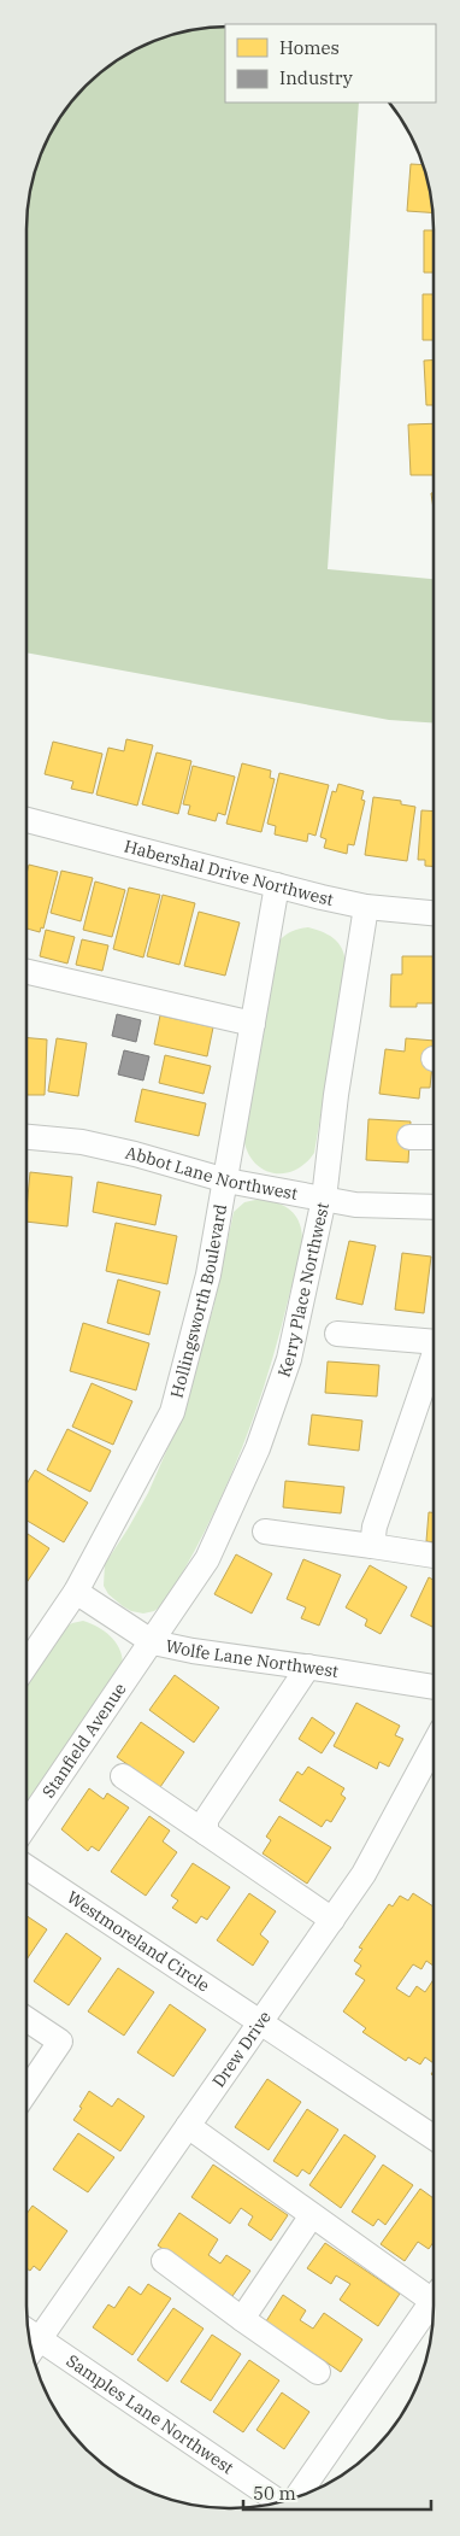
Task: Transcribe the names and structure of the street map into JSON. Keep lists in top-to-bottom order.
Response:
{
  "streets": {
    "street": [
      "Habershal Drive Northwest",
      "Abbot Lane Northwest",
      "Kerry Place Northwest",
      "Hollingsworth Boulevard",
      "Wolfe Lane Northwest",
      "Stanfield Avenue",
      "Westmoreland Circle",
      "Drew Drive",
      "Samples Lane Northwest"
    ]
  },
  "crossings": [
    ["Habershal Drive Northwest", "Kerry Place Northwest"],
    ["Habershal Drive Northwest", "Hollingsworth Boulevard"],
    ["Abbot Lane Northwest", "Kerry Place Northwest"],
    ["Abbot Lane Northwest", "Hollingsworth Boulevard"],
    ["Kerry Place Northwest", "Wolfe Lane Northwest"],
    ["Kerry Place Northwest", "Stanfield Avenue"],
    ["Hollingsworth Boulevard", "Wolfe Lane Northwest"],
    ["Wolfe Lane Northwest", "Stanfield Avenue"],
    ["Westmoreland Circle", "Drew Drive"]
  ],
  "legend": ["Homes", "Industry"],
  "scale_bar": "50 m"
}
